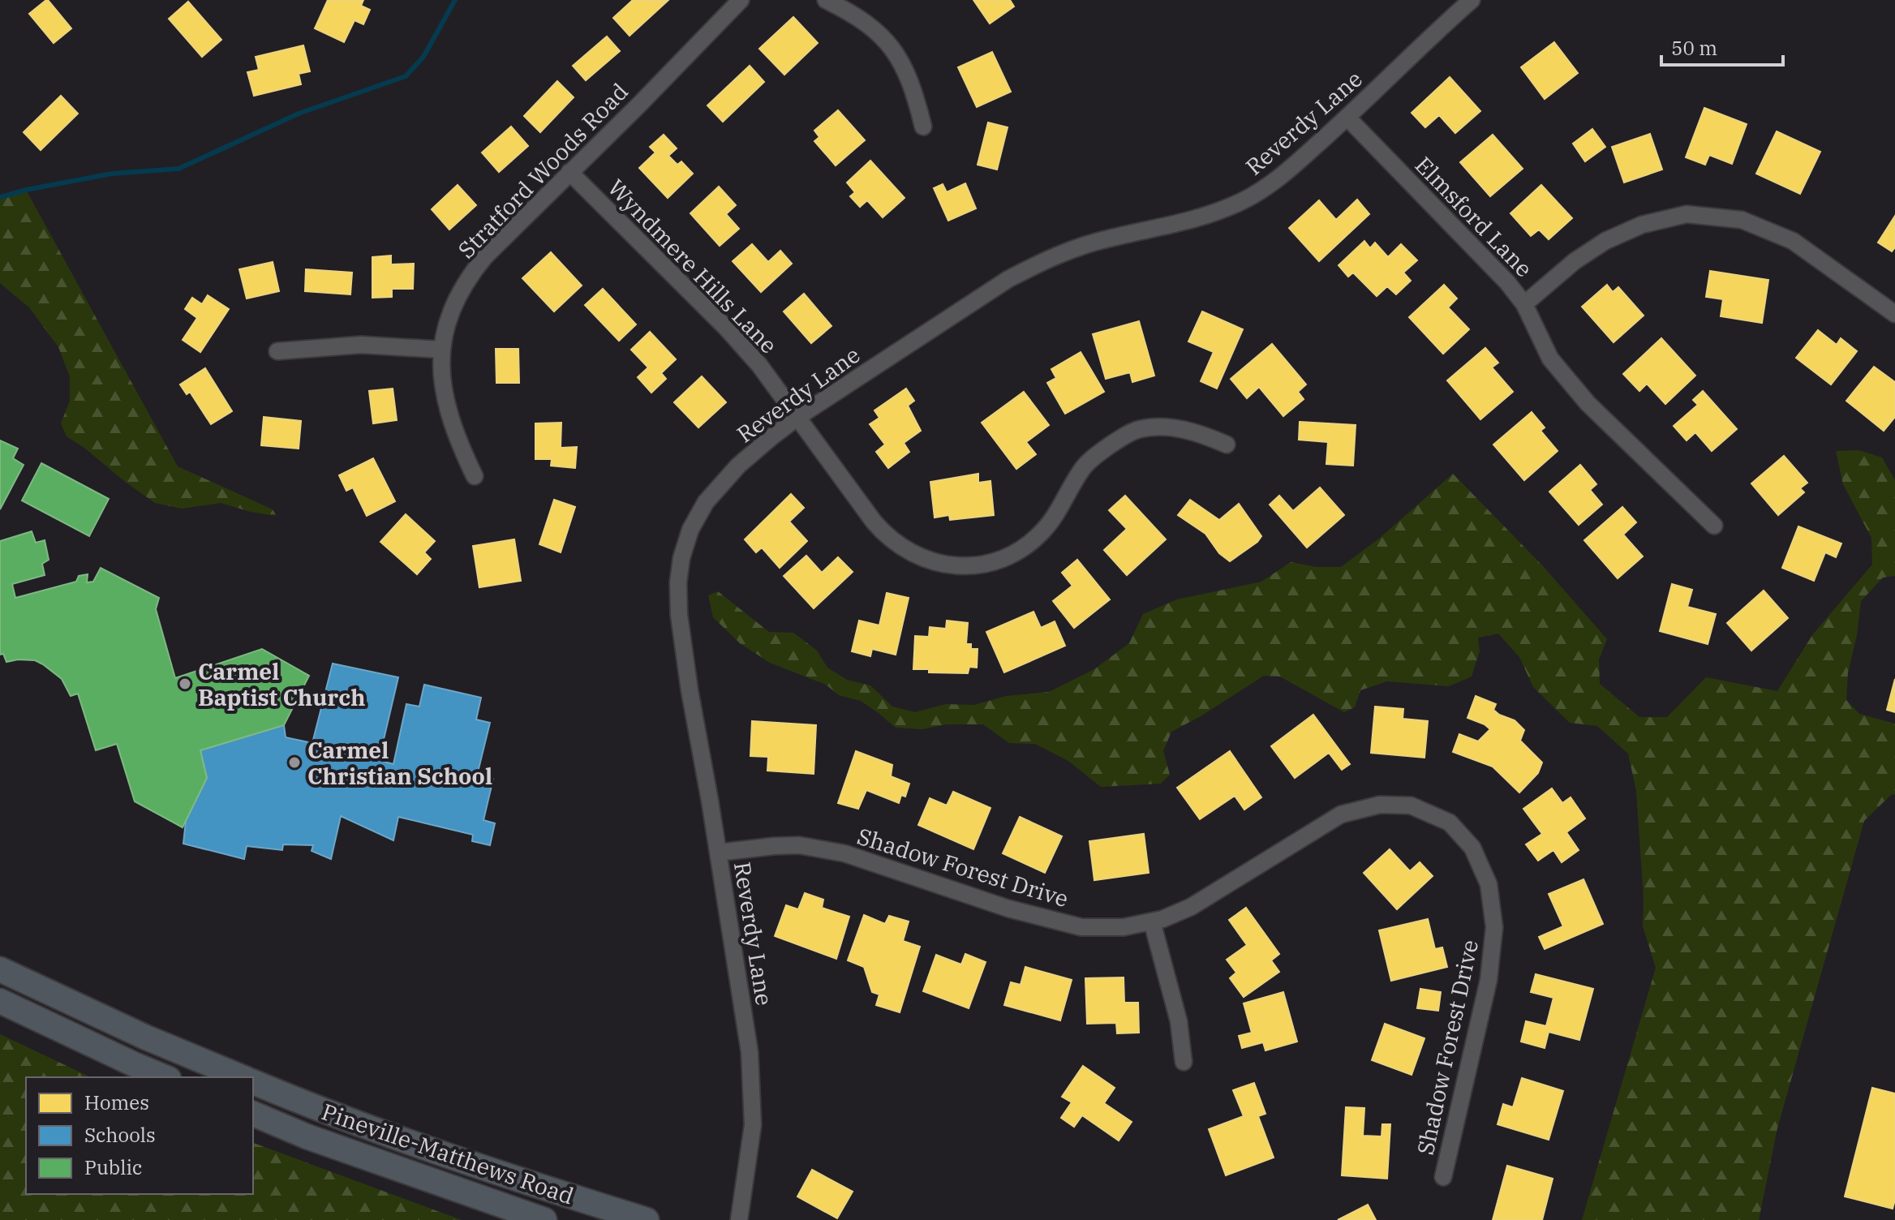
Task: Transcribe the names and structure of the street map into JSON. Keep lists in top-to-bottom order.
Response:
{
  "streets": {
    "main road": ["Pineville-Matthews Road"],
    "street": [
      "Reverdy Lane",
      "Stratford Woods Road",
      "Elmsford Lane",
      "Wyndmere Hills Lane",
      "Shadow Forest Drive"
    ]
  },
  "crossings": [
    ["Reverdy Lane", "Elmsford Lane"],
    ["Reverdy Lane", "Wyndmere Hills Lane"],
    ["Reverdy Lane", "Shadow Forest Drive"],
    ["Stratford Woods Road", "Wyndmere Hills Lane"]
  ],
  "places": ["Carmel Baptist Church", "Carmel Christian School"],
  "legend": ["Homes", "Schools", "Public"],
  "scale_bar": "50 m"
}
